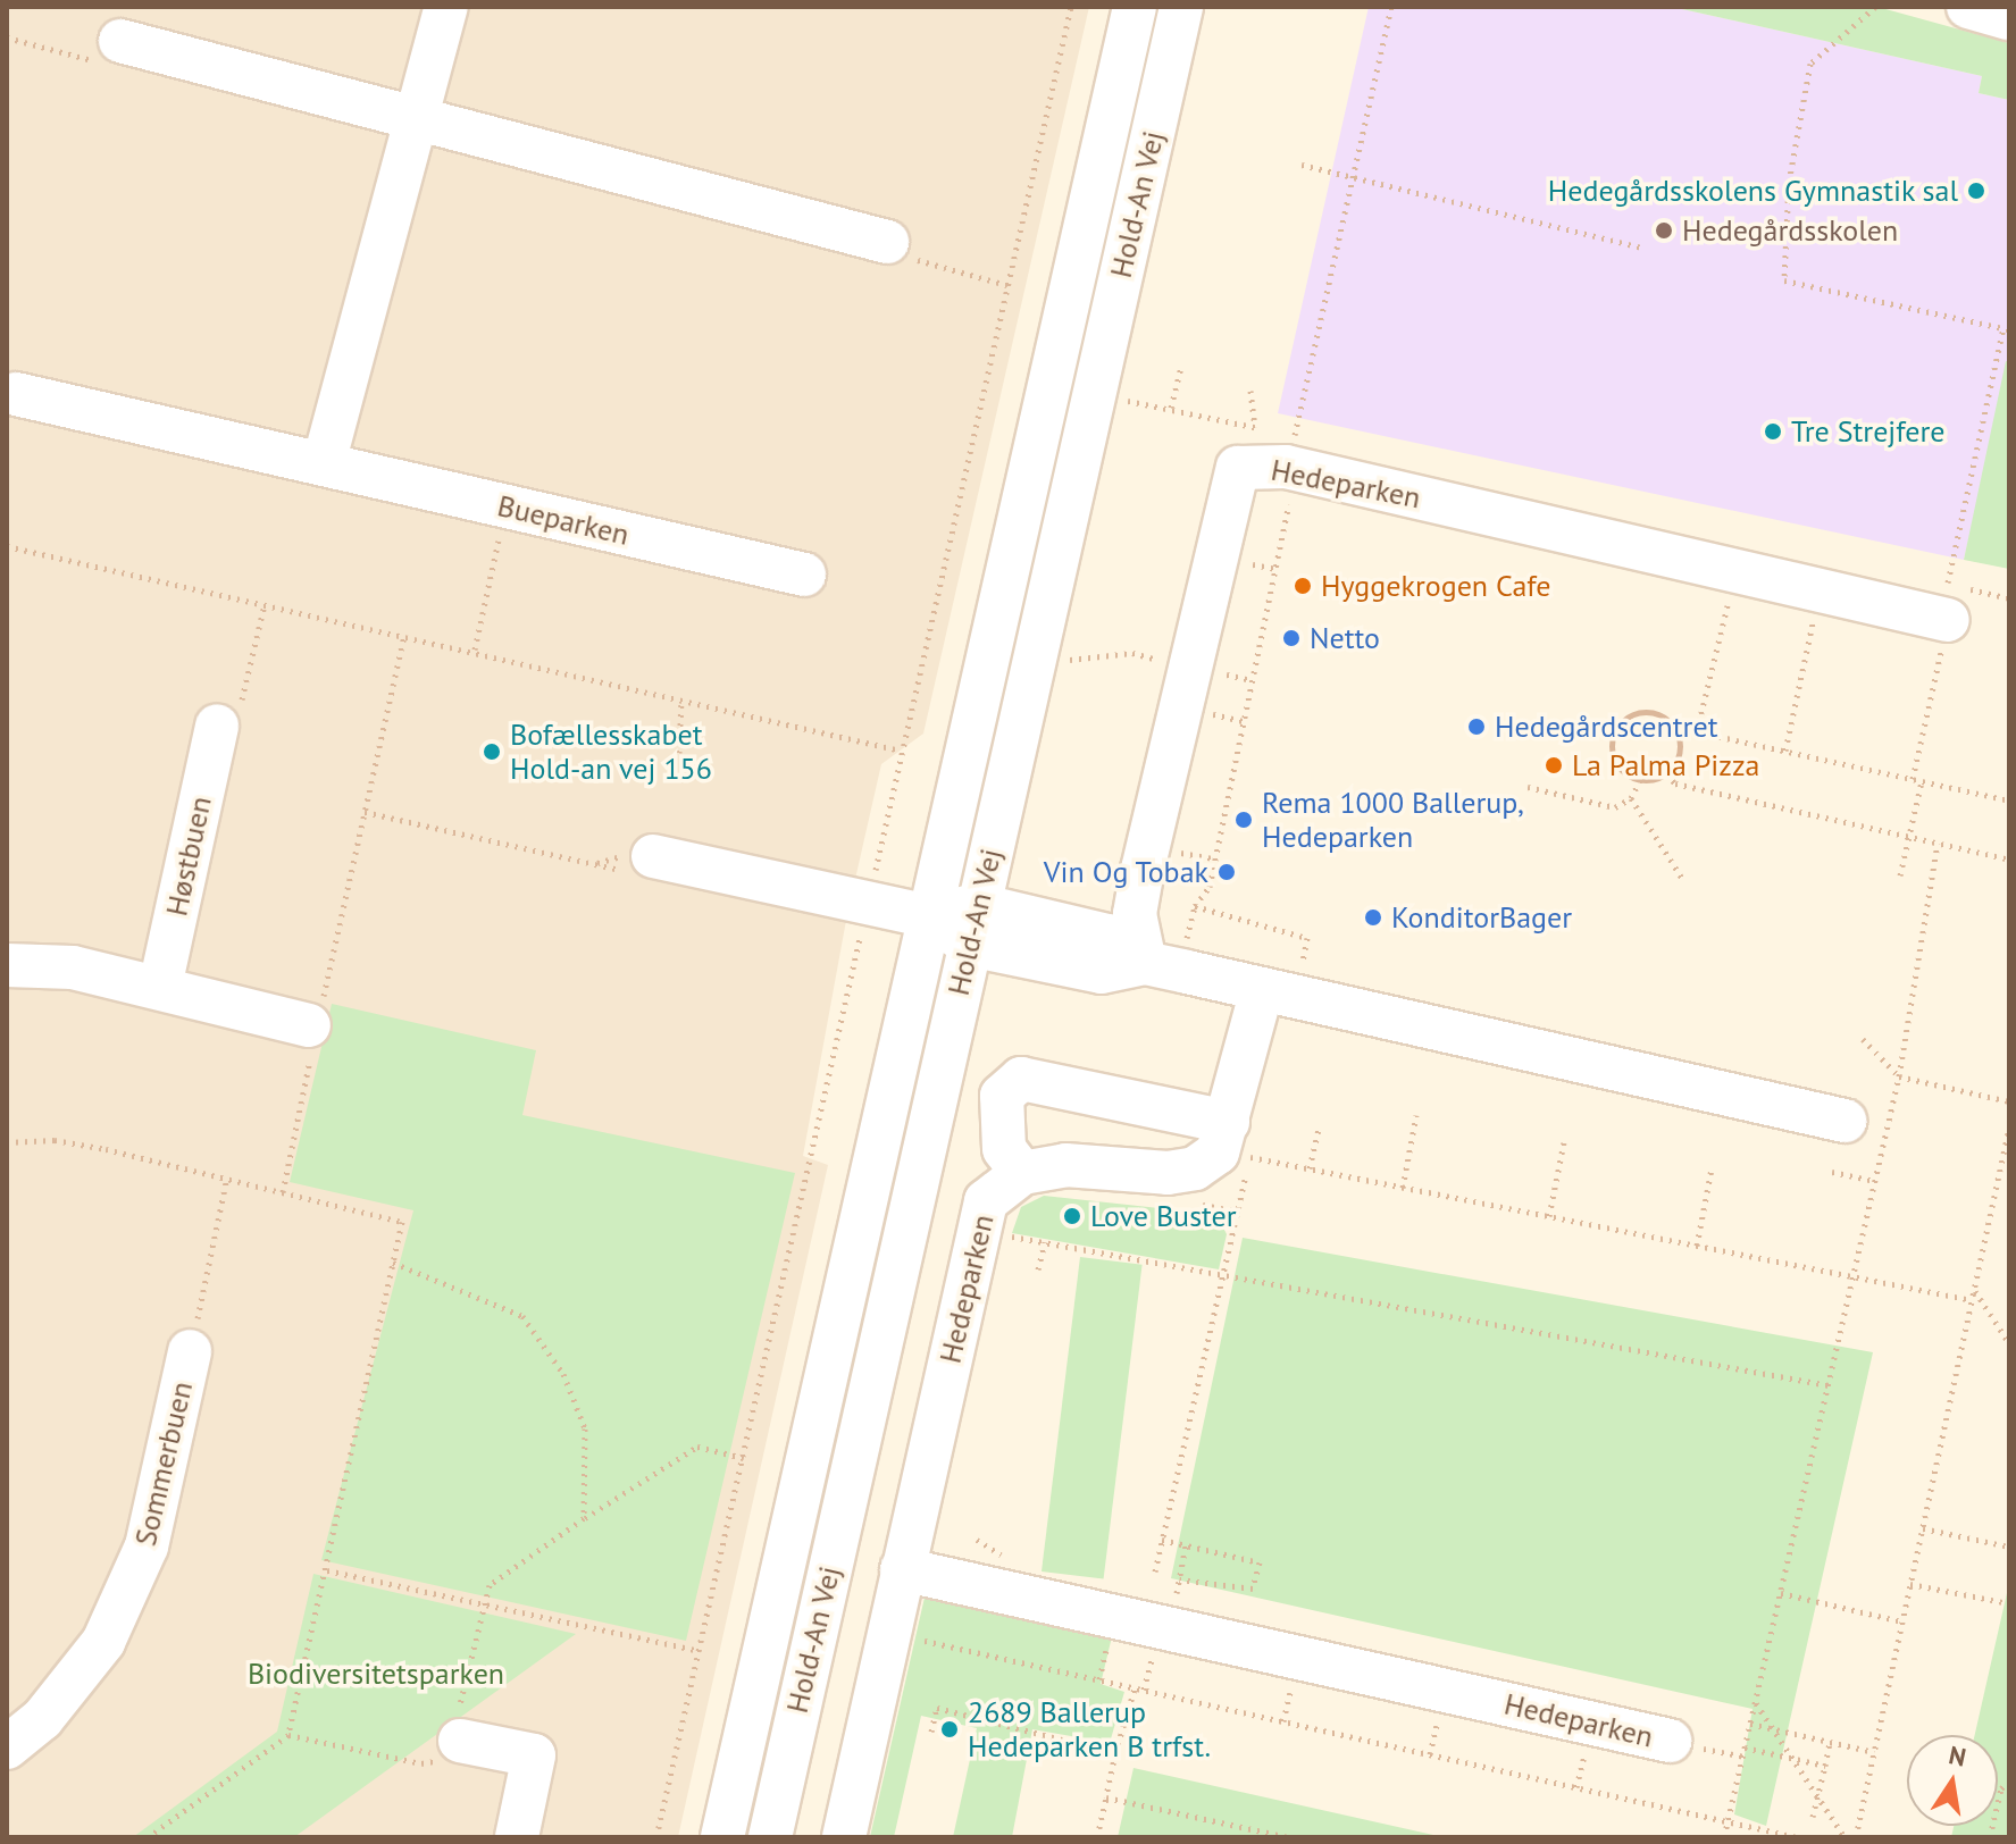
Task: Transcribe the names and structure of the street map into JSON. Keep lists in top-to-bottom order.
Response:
{
  "streets": {
    "street": [
      "Hold-An Vej",
      "Hedeparken",
      "Bueparken",
      "Høstbuen",
      "Sommerbuen"
    ]
  },
  "parks": ["Biodiversitetsparken"],
  "places": [
    "Hedegårdsskolens Gymnastik sal",
    "Hedegårdsskolen",
    "Tre Strejfere",
    "Hyggekrogen Cafe",
    "Netto",
    "Hedegårdscentret",
    "Bofællesskabet Hold-an vej 156",
    "La Palma Pizza",
    "Rema 1000 Ballerup, Hedeparken",
    "Vin Og Tobak",
    "KonditorBager",
    "Love Buster",
    "2689 Ballerup Hedeparken B trfst."
  ],
  "north": "top"
}
